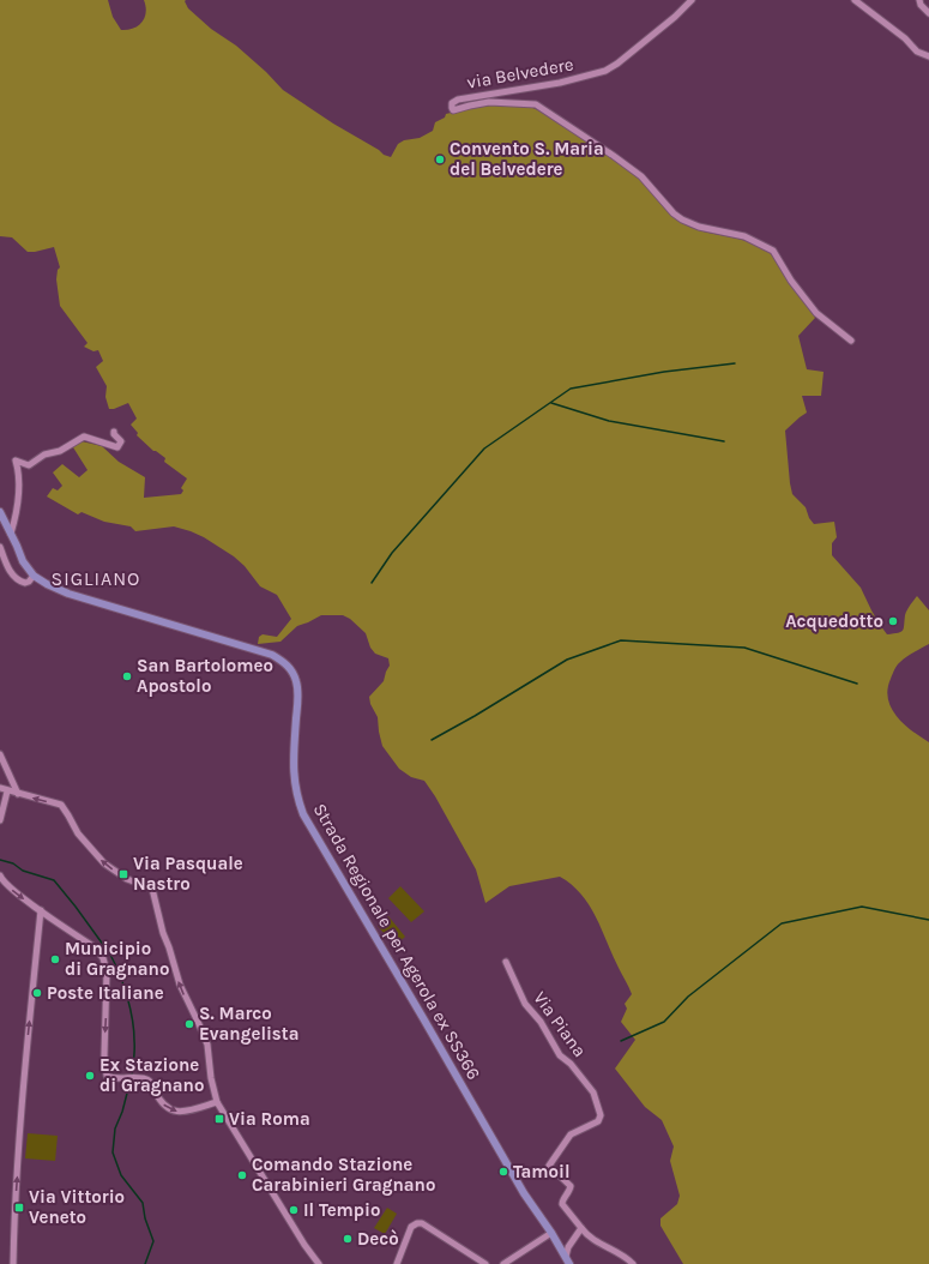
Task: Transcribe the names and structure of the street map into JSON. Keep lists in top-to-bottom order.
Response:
{
  "streets": {
    "main road": ["Strada Regionale per Agerola ex SS366"],
    "street": ["via Belvedere", "Via Piana"]
  },
  "districts": ["SIGLIANO"],
  "places": {
    "other": [
      "Convento S. Maria del Belvedere",
      "Acquedotto",
      "San Bartolomeo Apostolo",
      "Municipio di Gragnano",
      "Poste Italiane",
      "S. Marco Evangelista",
      "Ex Stazione di Gragnano",
      "Tamoil",
      "Comando Stazione Carabinieri Gragnano",
      "Il Tempio",
      "Decò"
    ],
    "transit": ["Via Pasquale Nastro", "Via Roma", "Via Vittorio Veneto"]
  }
}
